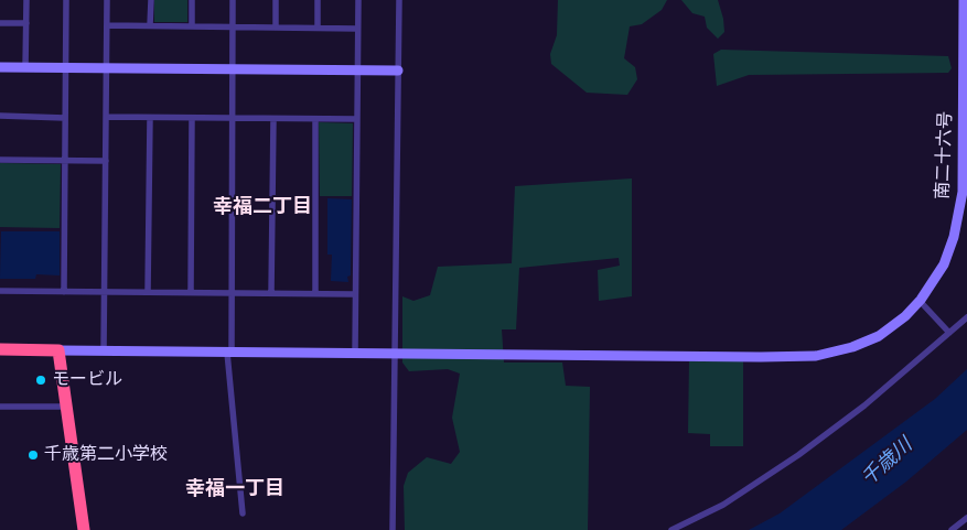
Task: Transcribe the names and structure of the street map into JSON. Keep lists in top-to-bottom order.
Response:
{
  "streets": {
    "street": ["南二十六号"]
  },
  "districts": ["幸福二丁目", "幸福一丁目"],
  "water": ["千歳川"],
  "places": ["モービル", "千歳第二小学校"]
}
